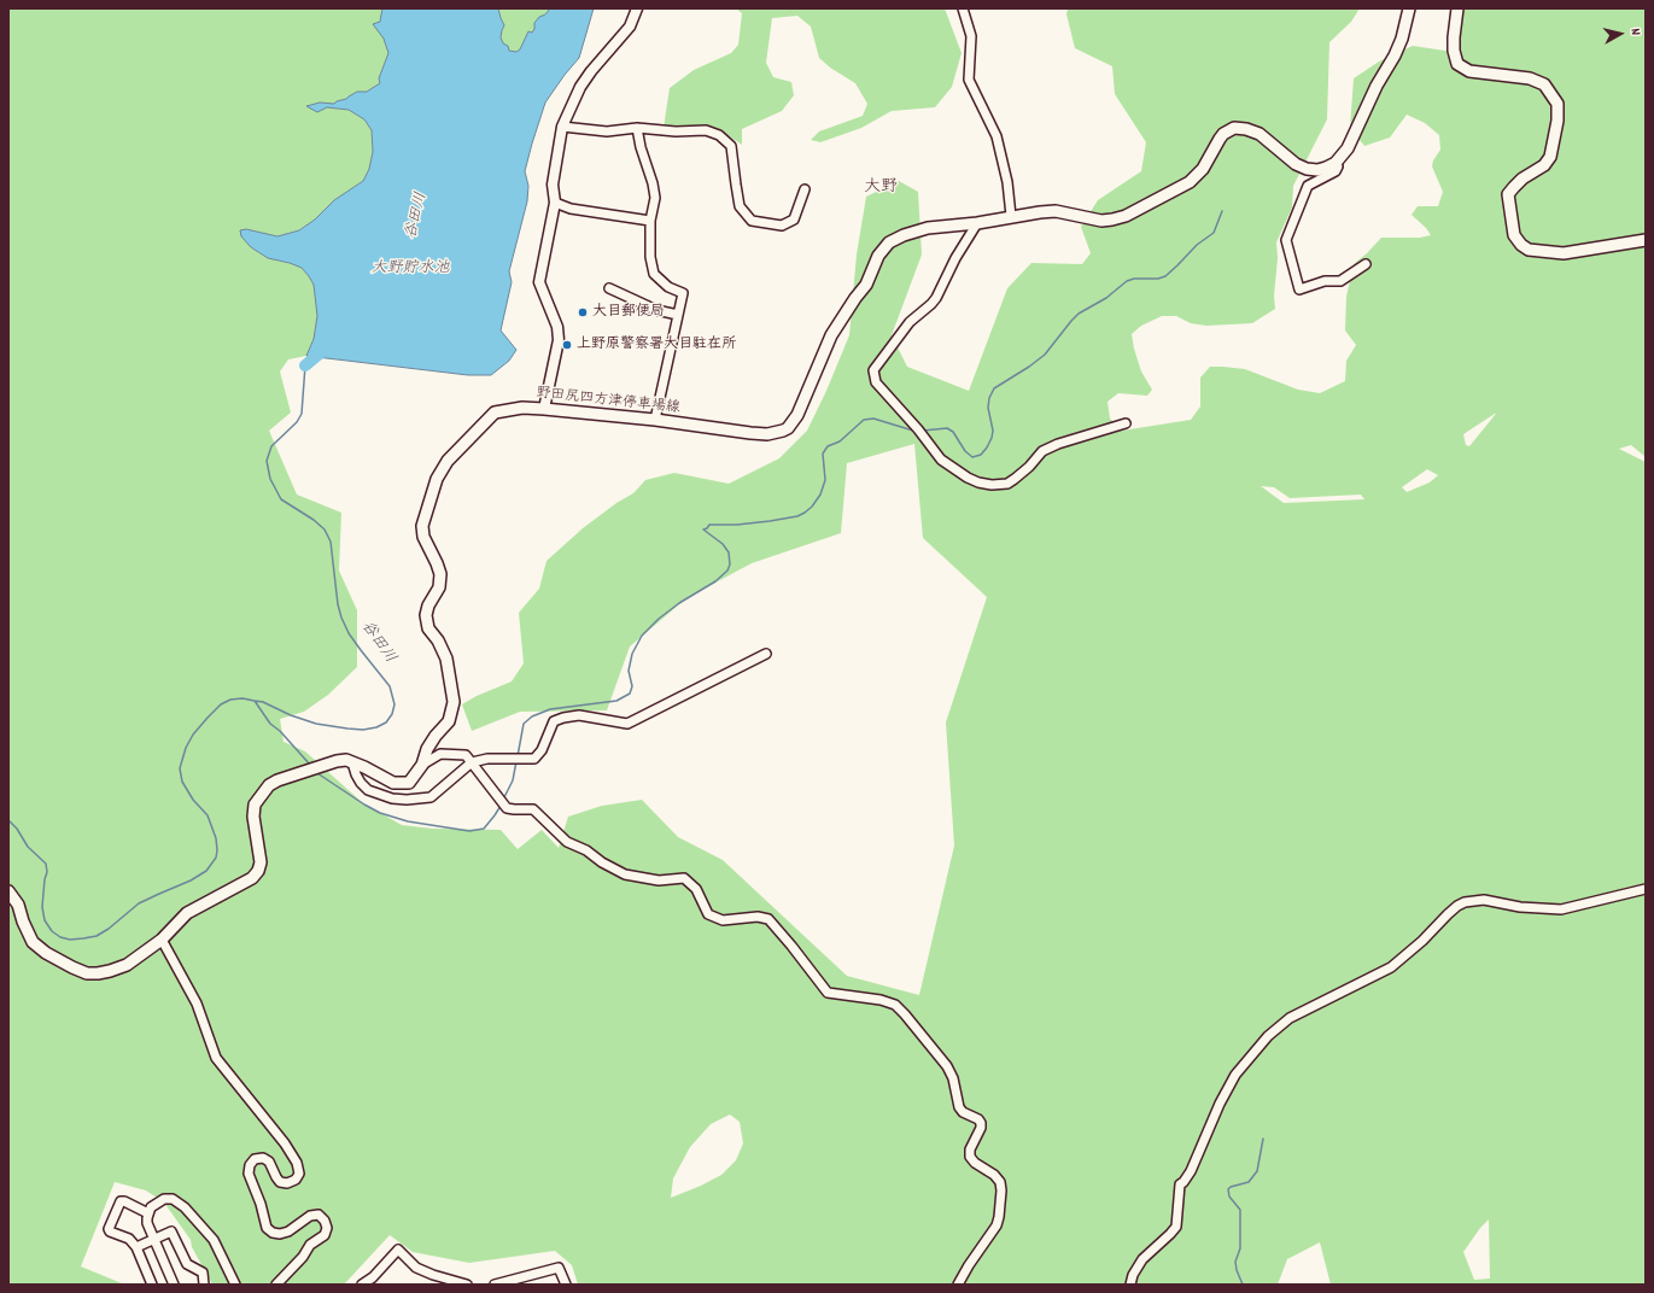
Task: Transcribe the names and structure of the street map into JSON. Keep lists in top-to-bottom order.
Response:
{
  "streets": {
    "main road": ["野田尻四方津停車場線"]
  },
  "districts": ["大野"],
  "water": ["谷田川", "大野貯水池"],
  "places": ["大目郵便局", "上野原警察署大目駐在所"],
  "north": "right"
}
